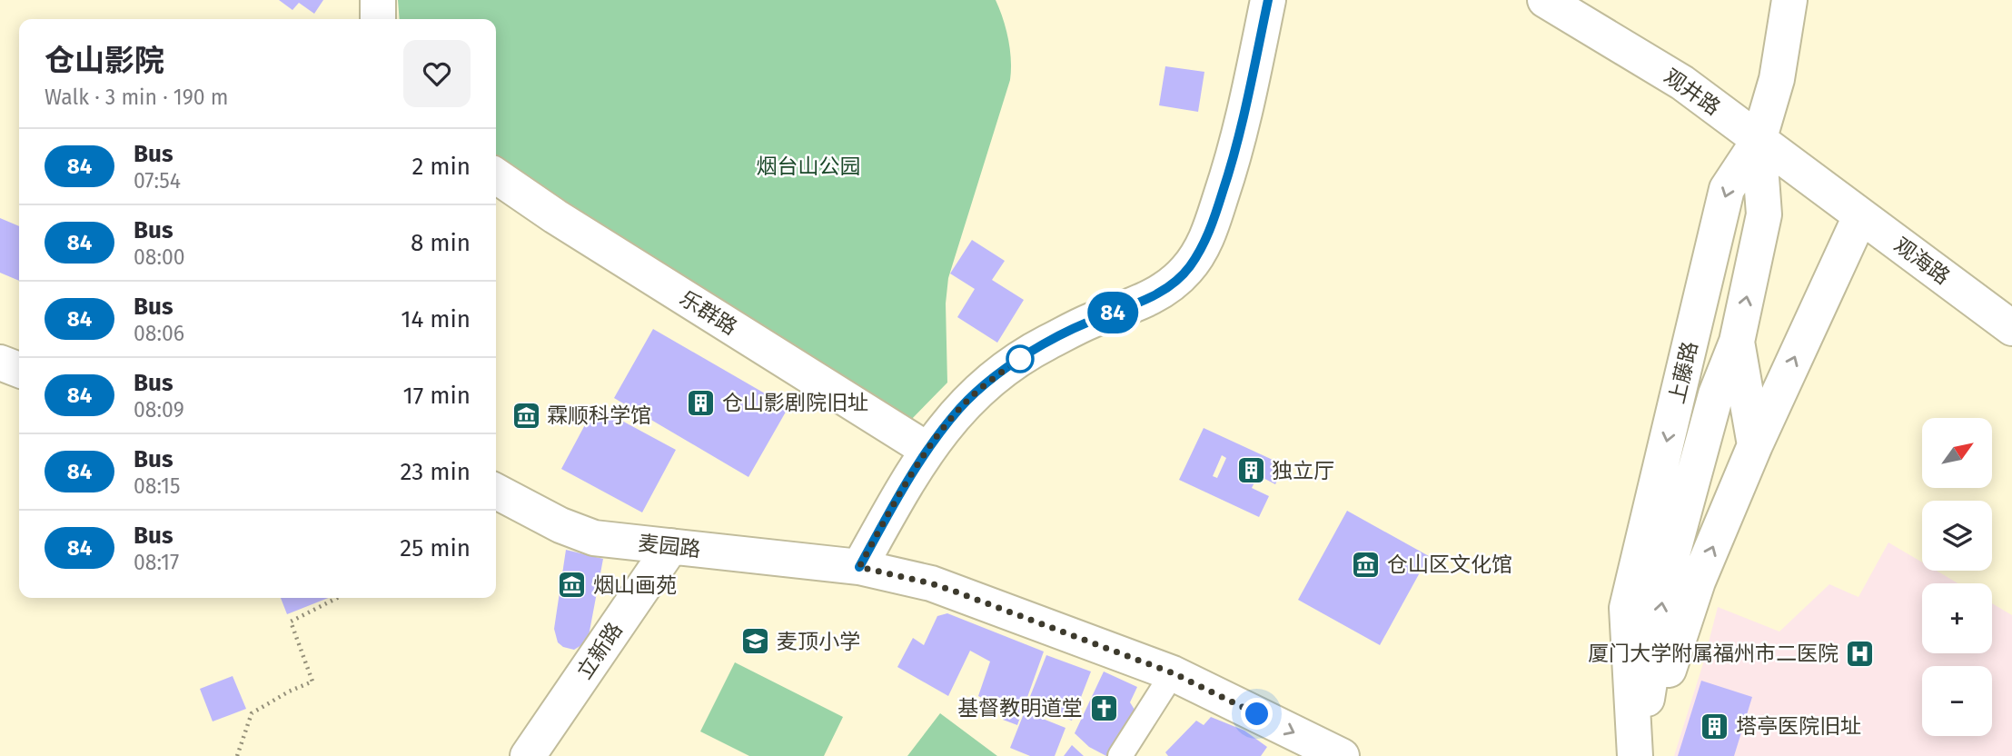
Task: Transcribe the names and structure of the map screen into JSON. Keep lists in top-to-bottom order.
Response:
{
  "streets": {
    "street": [
      "观井路",
      "观海路",
      "乐群路",
      "上藤路",
      "麦园路",
      "立新路"
    ]
  },
  "crossings": [
    ["观井路", "观海路"],
    ["观井路", "上藤路"],
    ["麦园路", "立新路"]
  ],
  "parks": ["烟台山公园"],
  "places": {
    "building": ["仓山影剧院旧址", "独立厅", "塔亭医院旧址"],
    "museum": ["霖顺科学馆", "仓山区文化馆", "烟山画苑"],
    "school or university": ["麦顶小学"],
    "hospital": ["厦门大学附属福州市二医院"],
    "church": ["基督教明道堂"]
  },
  "lines": ["bus line 84"],
  "north": "top right",
  "page": {
    "on_map": "84",
    "heading": ["仓山影院", "Walk · 3 min · 190 m"],
    "list": [
      {
        "mark": "84",
        "name": "Bus",
        "note": "07:54",
        "value": "2 min"
      },
      {
        "mark": "84",
        "name": "Bus",
        "note": "08:00",
        "value": "8 min"
      },
      {
        "mark": "84",
        "name": "Bus",
        "note": "08:06",
        "value": "14 min"
      },
      {
        "mark": "84",
        "name": "Bus",
        "note": "08:09",
        "value": "17 min"
      },
      {
        "mark": "84",
        "name": "Bus",
        "note": "08:15",
        "value": "23 min"
      },
      {
        "mark": "84",
        "name": "Bus",
        "note": "08:17",
        "value": "25 min"
      }
    ],
    "map_buttons": ["+", "−"]
  }
}
